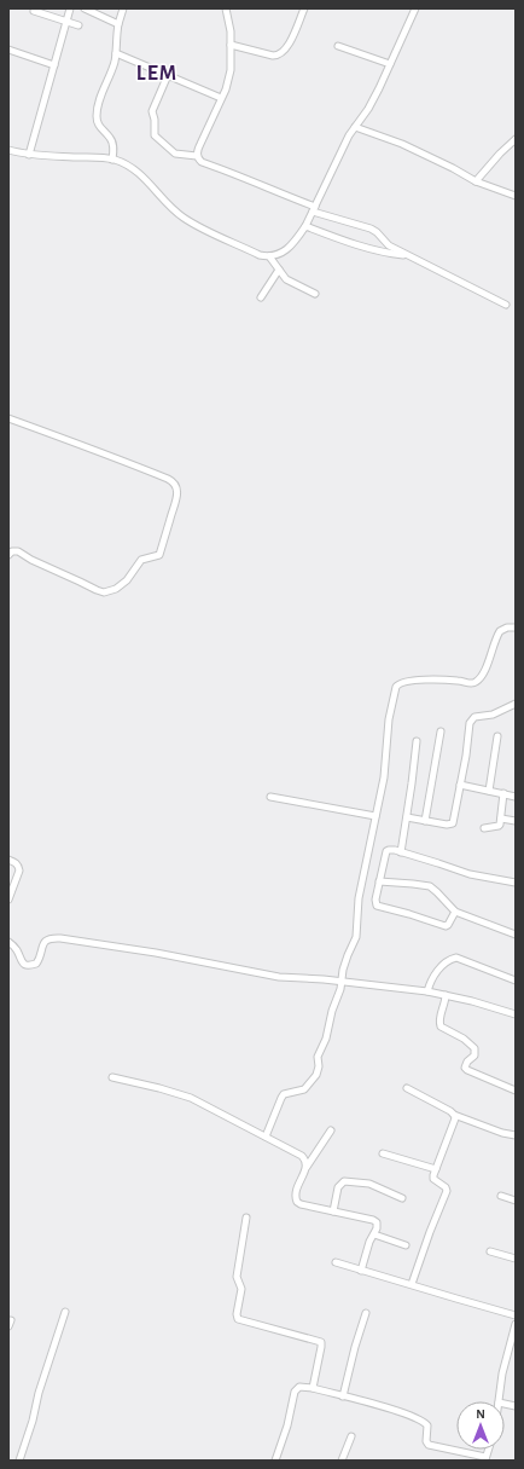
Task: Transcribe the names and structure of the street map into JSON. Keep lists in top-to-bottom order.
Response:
{
  "districts": ["LEM"],
  "north": "top"
}
